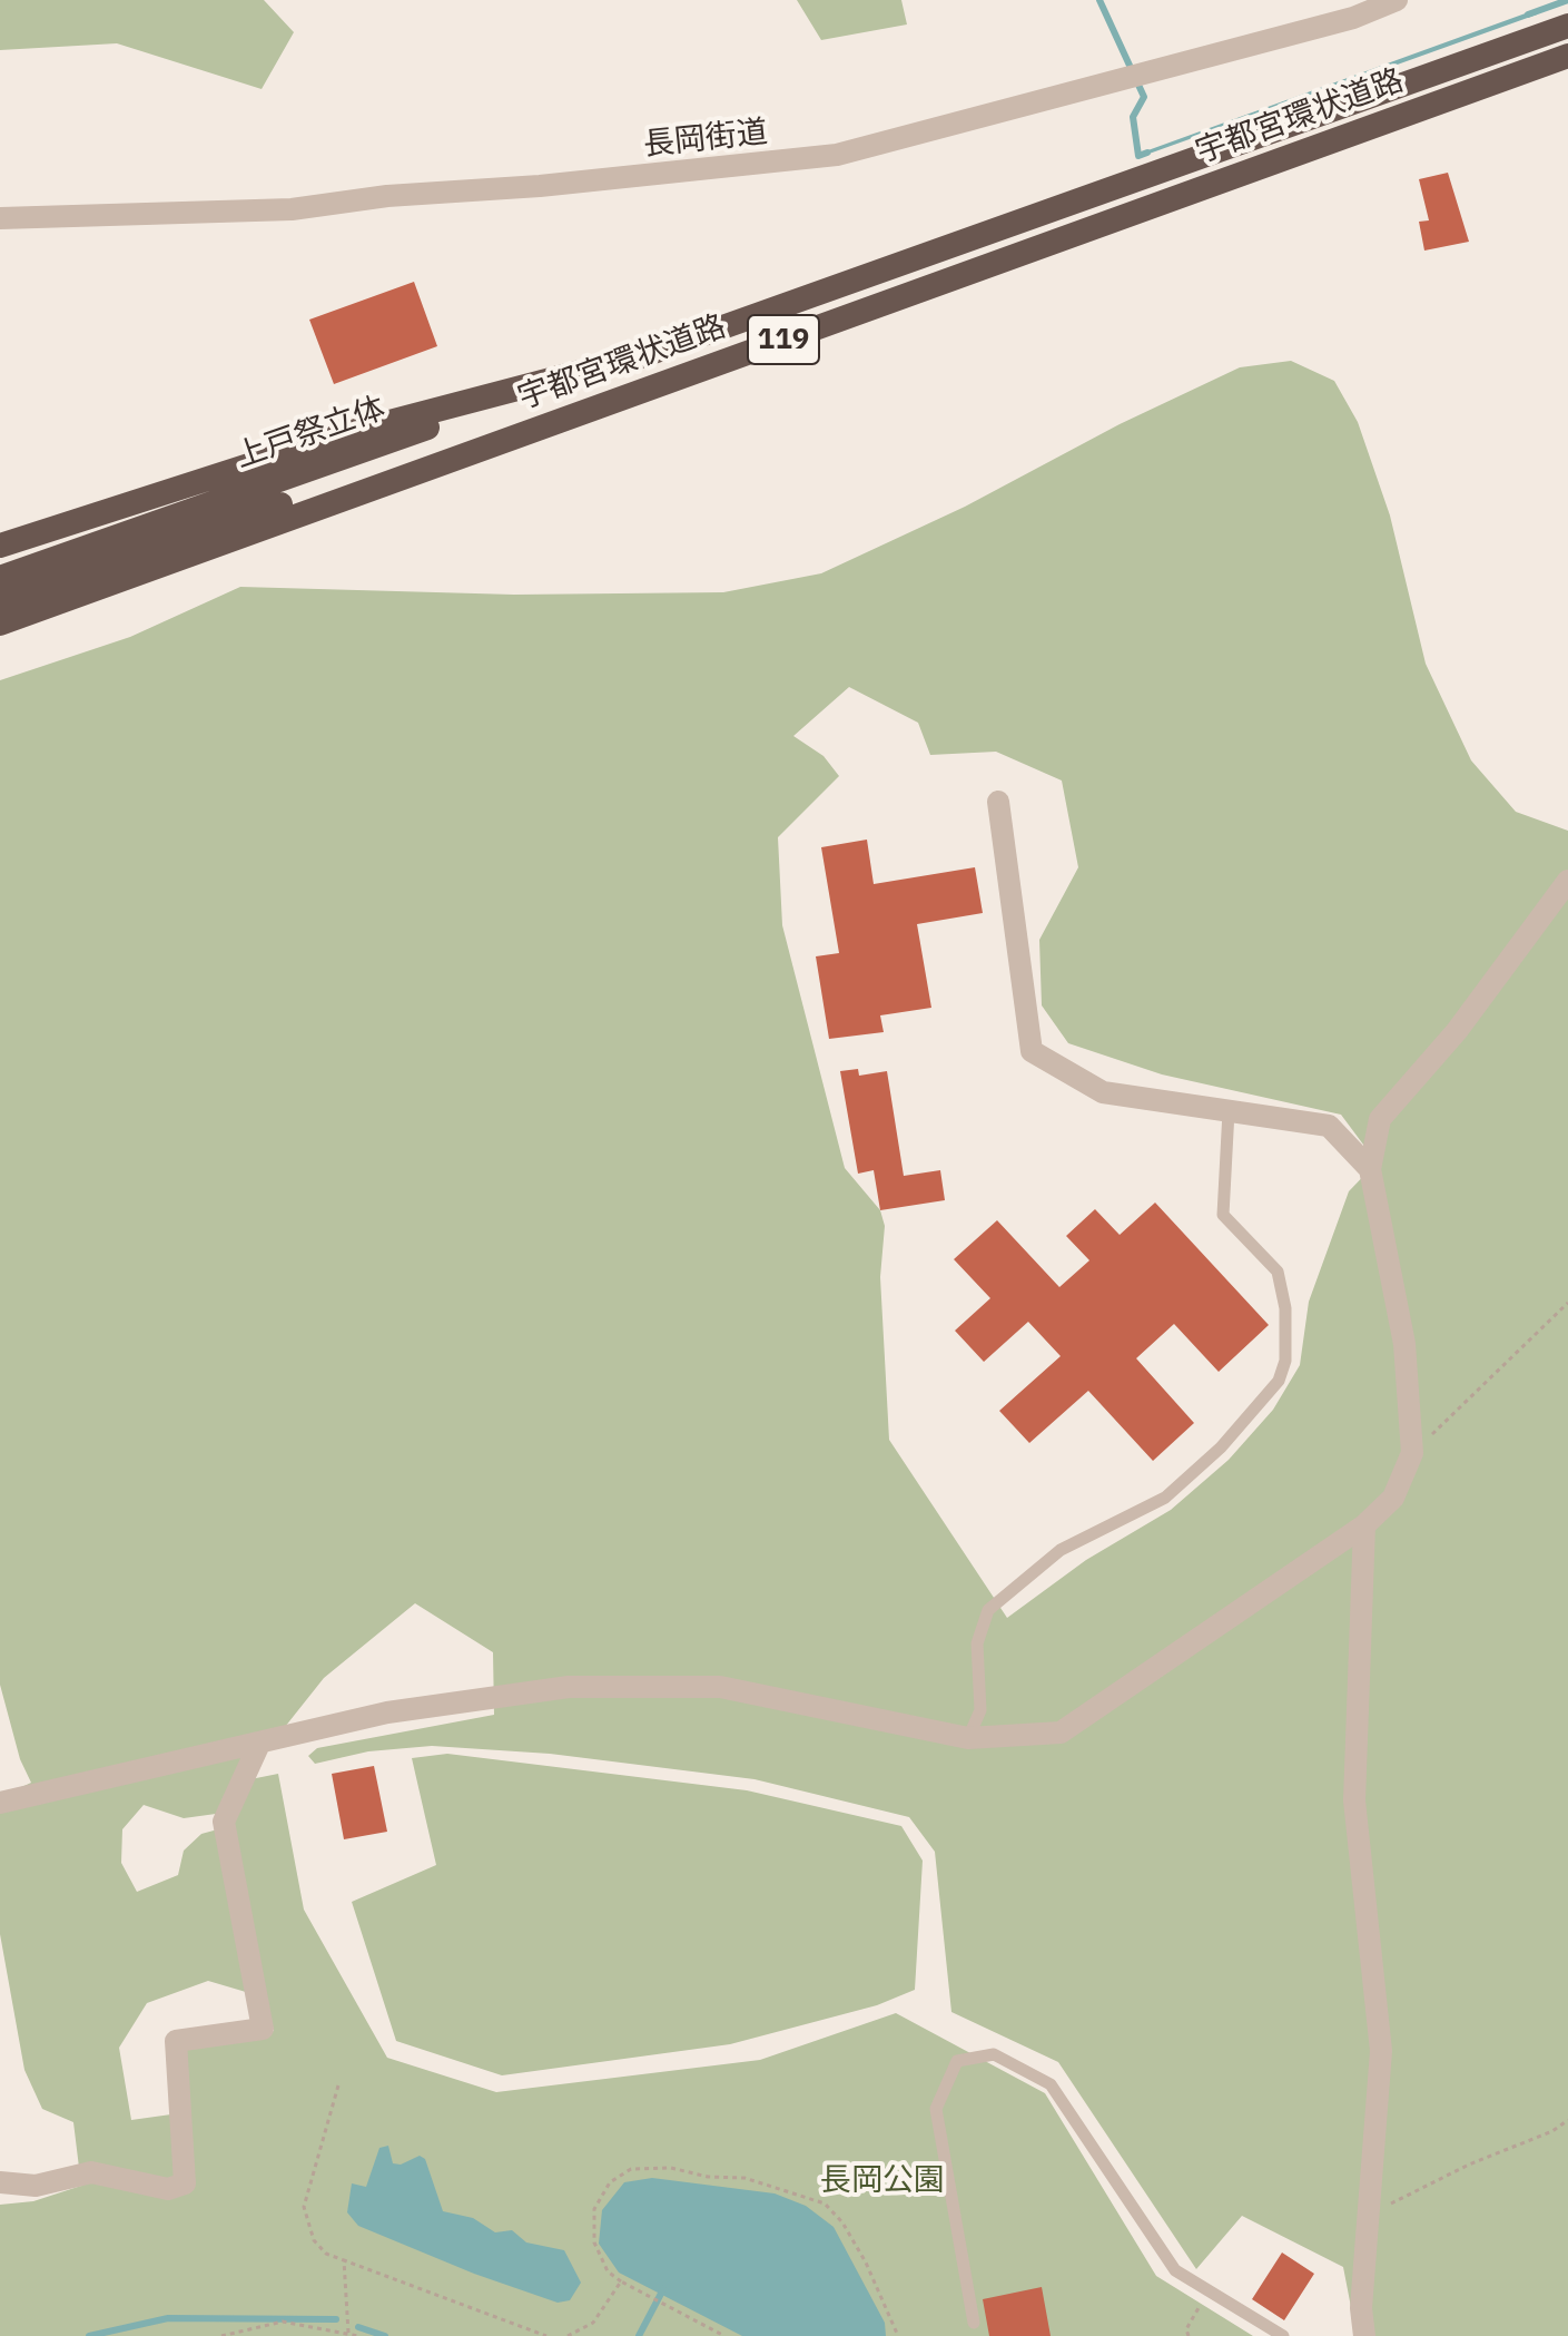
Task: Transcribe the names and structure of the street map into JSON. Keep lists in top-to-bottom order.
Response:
{
  "streets": {
    "highway": ["宇都宮環状道路", "119", "上戸祭立体"],
    "street": ["長岡街道"]
  },
  "crossings": [
    ["宇都宮環状道路", "上戸祭立体"]
  ],
  "parks": ["長岡公園"]
}
